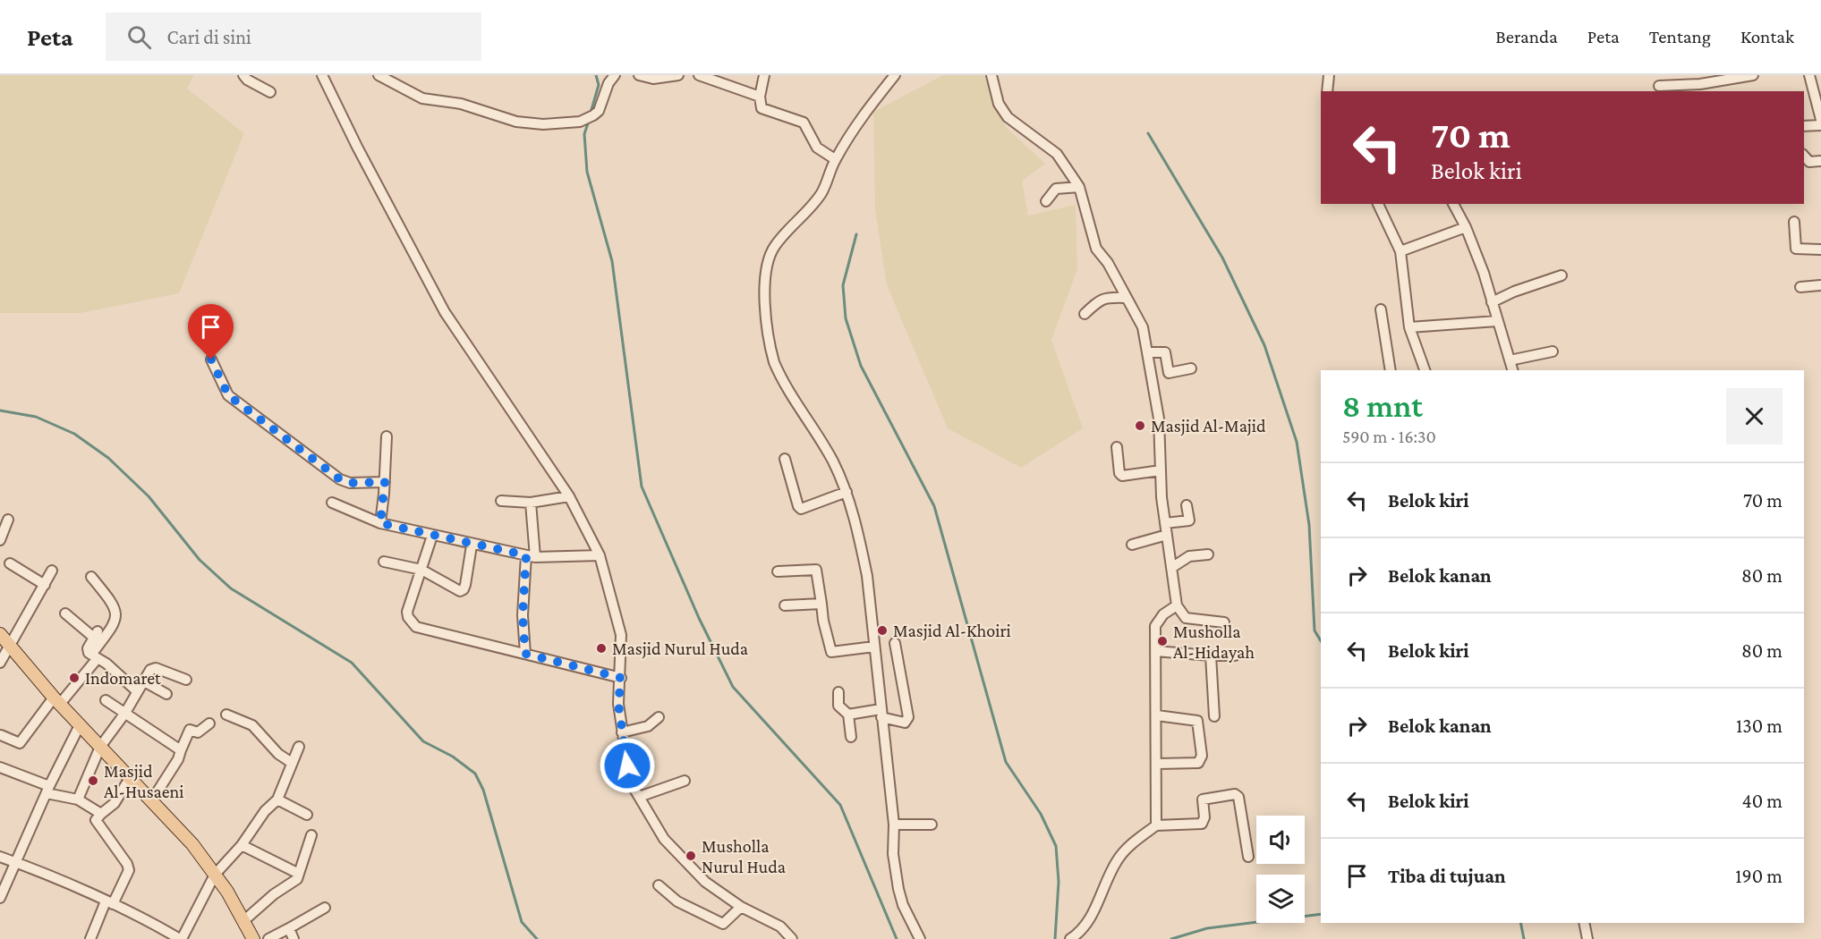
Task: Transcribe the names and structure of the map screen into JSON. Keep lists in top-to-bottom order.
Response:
{
  "places": [
    "Masjid Al-Majid",
    "Masjid Al-Khoiri",
    "Musholla Al-Hidayah",
    "Masjid Nurul Huda",
    "Indomaret",
    "Masjid Al-Husaeni",
    "Musholla Nurul Huda"
  ],
  "page": {
    "header": "Peta",
    "search": "Cari di sini",
    "nav": [
      "Beranda",
      "Peta",
      "Tentang",
      "Kontak"
    ],
    "turn": ["70 m", "Belok kiri"],
    "heading": ["8 mnt", "590 m · 16:30"],
    "list": [
      {
        "name": "Belok kiri",
        "value": "70 m"
      },
      {
        "name": "Belok kanan",
        "value": "80 m"
      },
      {
        "name": "Belok kiri",
        "value": "80 m"
      },
      {
        "name": "Belok kanan",
        "value": "130 m"
      },
      {
        "name": "Belok kiri",
        "value": "40 m"
      },
      {
        "name": "Tiba di tujuan",
        "value": "190 m"
      }
    ]
  }
}
